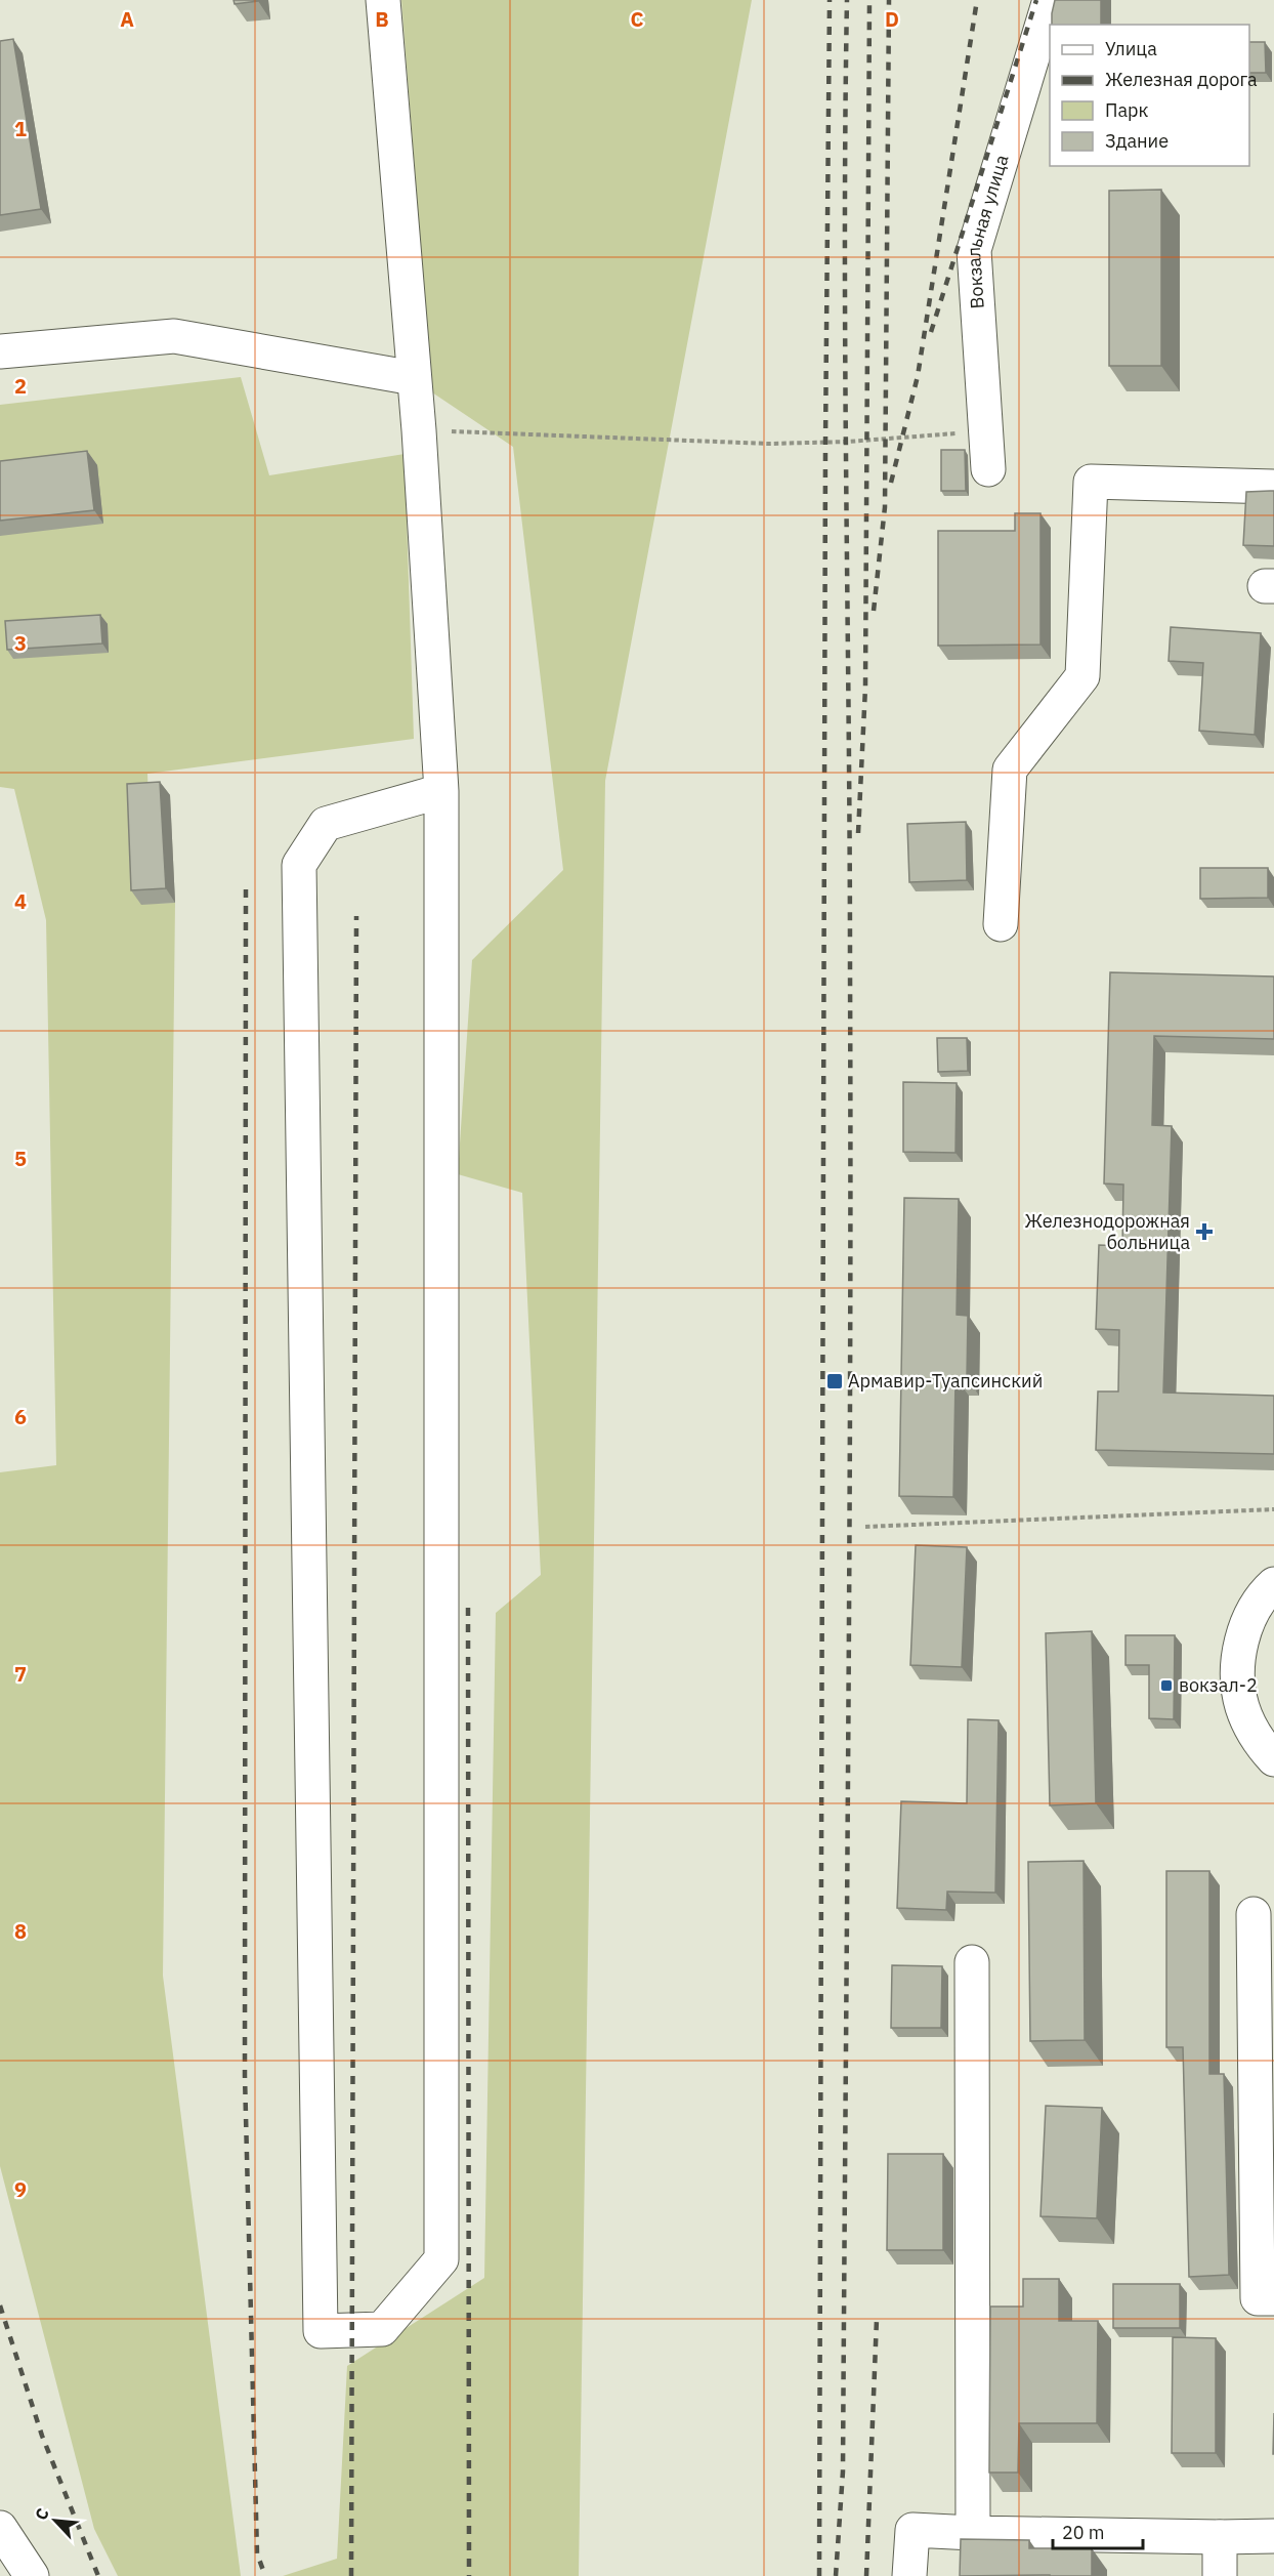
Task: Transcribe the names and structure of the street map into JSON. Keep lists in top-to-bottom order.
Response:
{
  "streets": {
    "street": ["Вокзальная улица"]
  },
  "places": {
    "health": ["Железнодорожная больница"],
    "transit": ["Армавир-Туапсинский", "вокзал-2"]
  },
  "legend": [
    "Улица",
    "Железная дорога",
    "Парк",
    "Здание"
  ],
  "scale_bar": "20 m",
  "north": "top left",
  "grid": {
    "columns": [
      "A",
      "B",
      "C",
      "D"
    ],
    "rows": [
      "1",
      "2",
      "3",
      "4",
      "5",
      "6",
      "7",
      "8",
      "9"
    ]
  }
}
